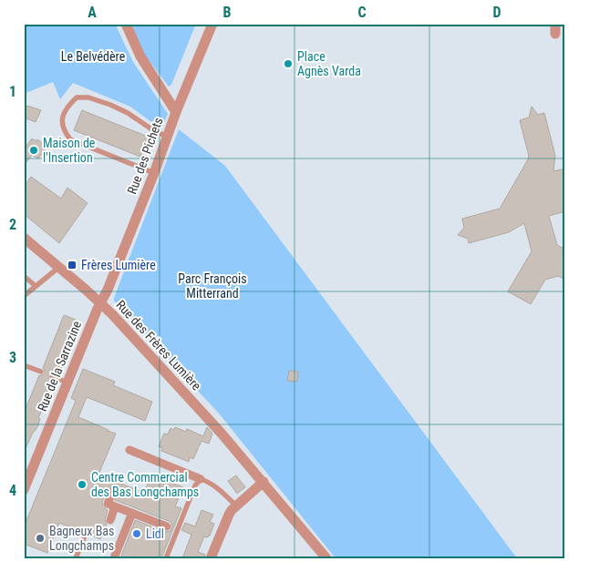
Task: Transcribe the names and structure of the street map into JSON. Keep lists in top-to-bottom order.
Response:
{
  "streets": {
    "street": ["Rue des Pichets", "Rue des Frères Lumière", "Rue de la Sarrazine"]
  },
  "crossings": [
    ["Rue des Pichets", "Rue des Frères Lumière"],
    ["Rue des Pichets", "Rue de la Sarrazine"],
    ["Rue des Frères Lumière", "Rue de la Sarrazine"]
  ],
  "parks": ["Le Belvédère", "Parc François Mitterrand"],
  "places": {
    "other": [
      "Place Agnès Varda",
      "Maison de l'Insertion",
      "Centre Commercial des Bas Longchamps",
      "Lidl",
      "Bagneux Bas Longchamps"
    ],
    "transit": ["Frères Lumière"]
  },
  "grid": {
    "columns": [
      "A",
      "B",
      "C",
      "D"
    ],
    "rows": [
      "1",
      "2",
      "3",
      "4"
    ]
  }
}
